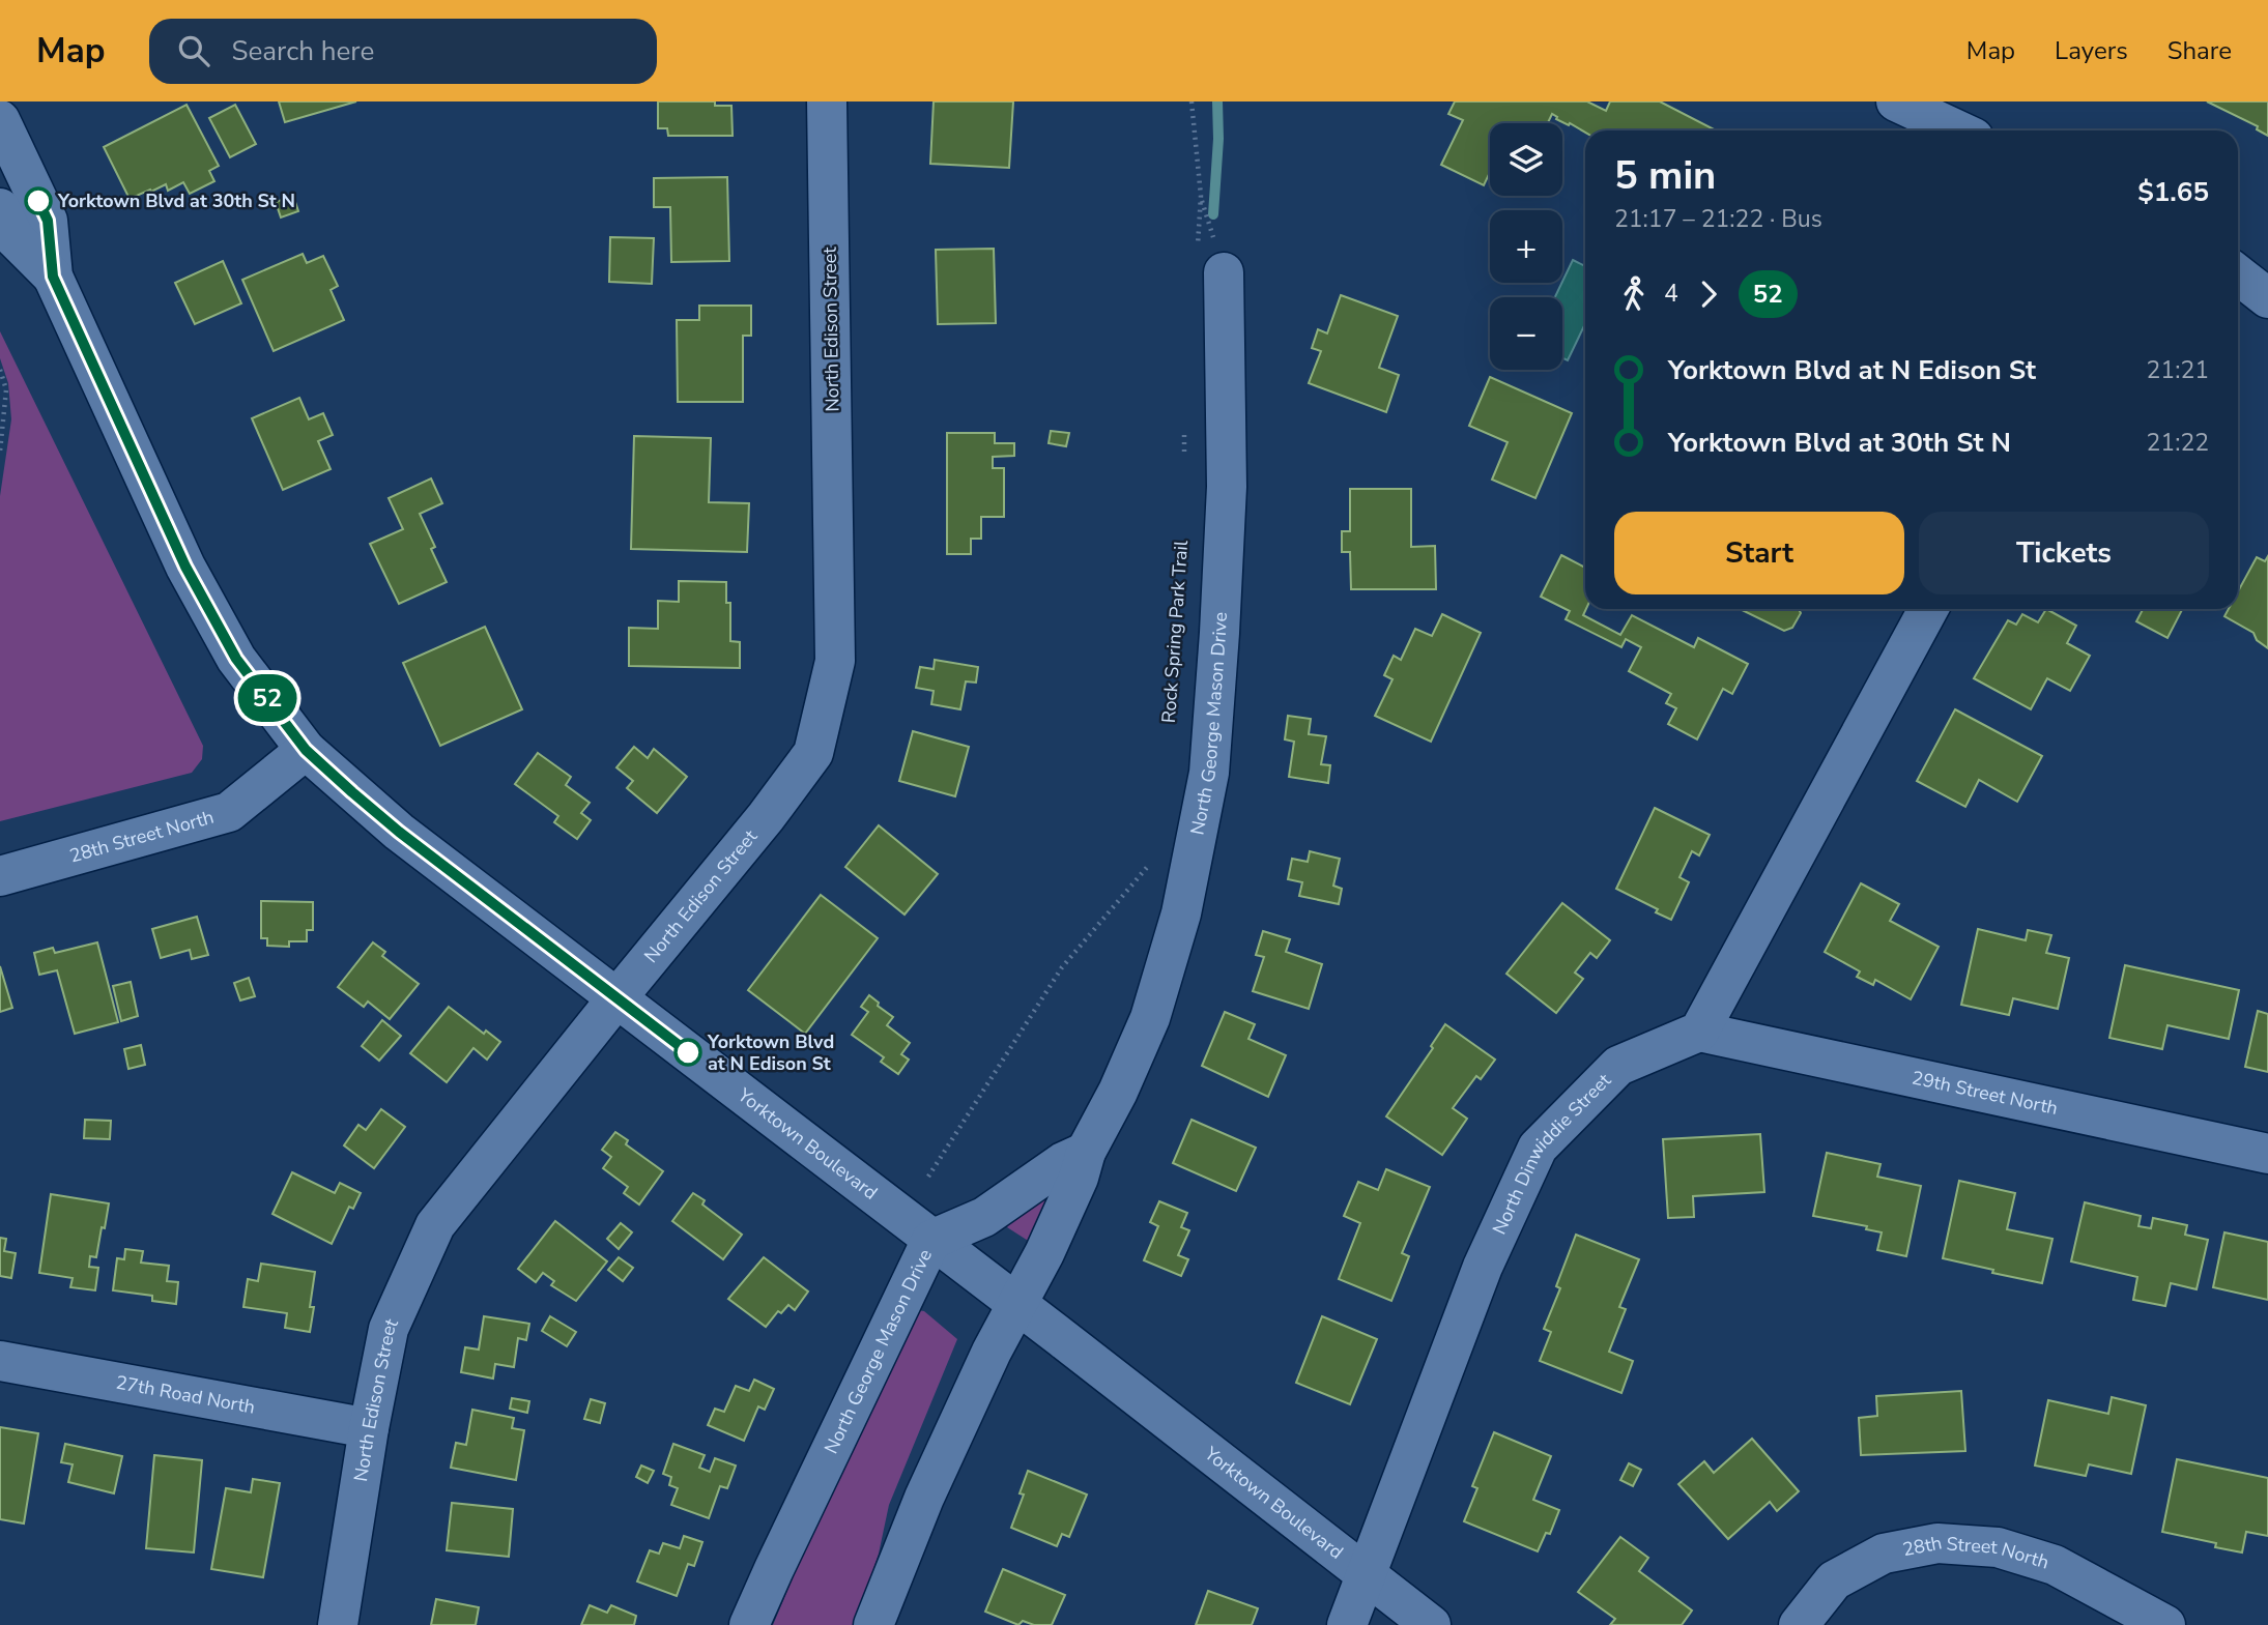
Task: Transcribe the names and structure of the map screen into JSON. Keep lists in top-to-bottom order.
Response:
{
  "streets": {
    "street": [
      "North Edison Street",
      "North George Mason Drive",
      "28th Street North",
      "29th Street North",
      "Yorktown Boulevard",
      "North Dinwiddie Street",
      "27th Road North"
    ]
  },
  "crossings": [
    ["North Edison Street", "Yorktown Boulevard"],
    ["North Edison Street", "27th Road North"],
    ["North George Mason Drive", "Yorktown Boulevard"],
    ["28th Street North", "Yorktown Boulevard"],
    ["29th Street North", "North Dinwiddie Street"],
    ["Yorktown Boulevard", "North Dinwiddie Street"]
  ],
  "places": ["Yorktown Blvd at 30th St N", "Yorktown Blvd at N Edison St"],
  "lines": ["bus line 52"],
  "page": {
    "header": "Map",
    "search": "Search here",
    "nav": ["Map", "Layers", "Share"],
    "on_map": "52",
    "map_buttons": ["+", "−"],
    "heading": ["5 min", "21:17 – 21:22 · Bus", "$1.65"],
    "legs": ["4", "52"],
    "list": [
      {
        "name": "Yorktown Blvd at N Edison St",
        "value": "21:21"
      },
      {
        "name": "Yorktown Blvd at 30th St N",
        "value": "21:22"
      }
    ],
    "buttons": ["Start", "Tickets"]
  }
}
